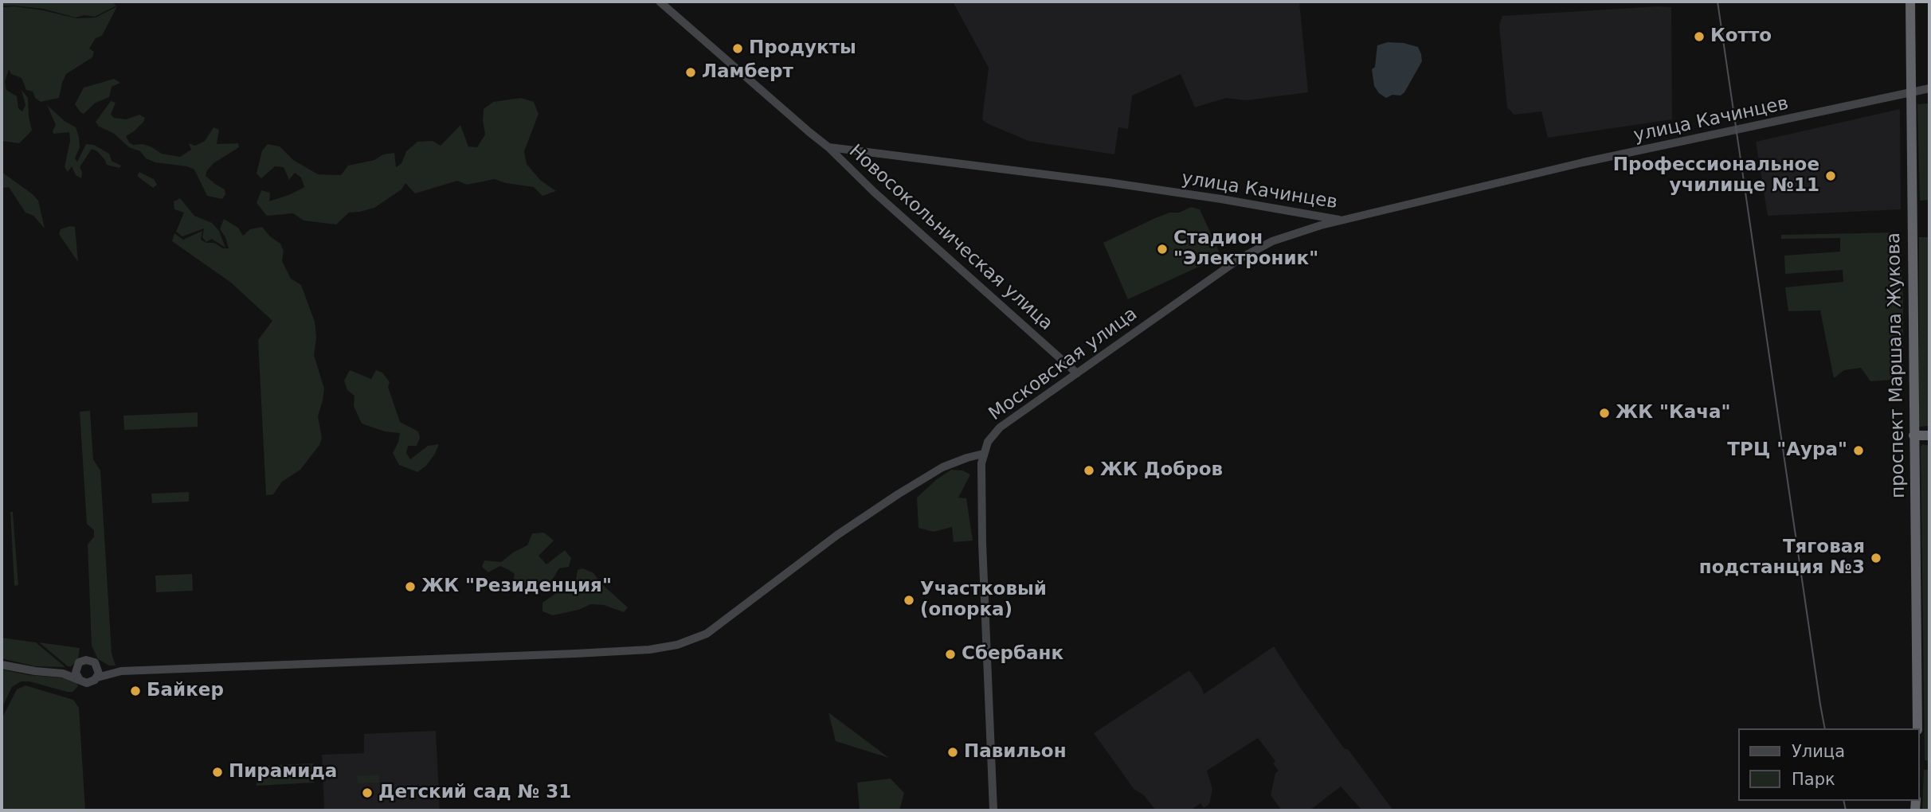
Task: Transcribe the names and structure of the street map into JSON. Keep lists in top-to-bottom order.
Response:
{
  "streets": {
    "highway": ["проспект Маршала Жукова"],
    "main road": ["улица Качинцев", "Новосокольническая улица", "Московская улица"]
  },
  "crossings": [
    ["улица Качинцев", "Новосокольническая улица"],
    ["улица Качинцев", "Московская улица"],
    ["улица Качинцев", "проспект Маршала Жукова"],
    ["Новосокольническая улица", "Московская улица"]
  ],
  "places": [
    "Котто",
    "Продукты",
    "Ламберт",
    "Профессиональное училище №11",
    "Стадион \"Электроник\"",
    "ЖК \"Кача\"",
    "ТРЦ \"Аура\"",
    "ЖК Добров",
    "Тяговая подстанция №3",
    "ЖК \"Резиденция\"",
    "Участковый (опорка)",
    "Сбербанк",
    "Байкер",
    "Павильон",
    "Пирамида",
    "Детский сад № 31"
  ],
  "legend": ["Улица", "Парк"]
}
